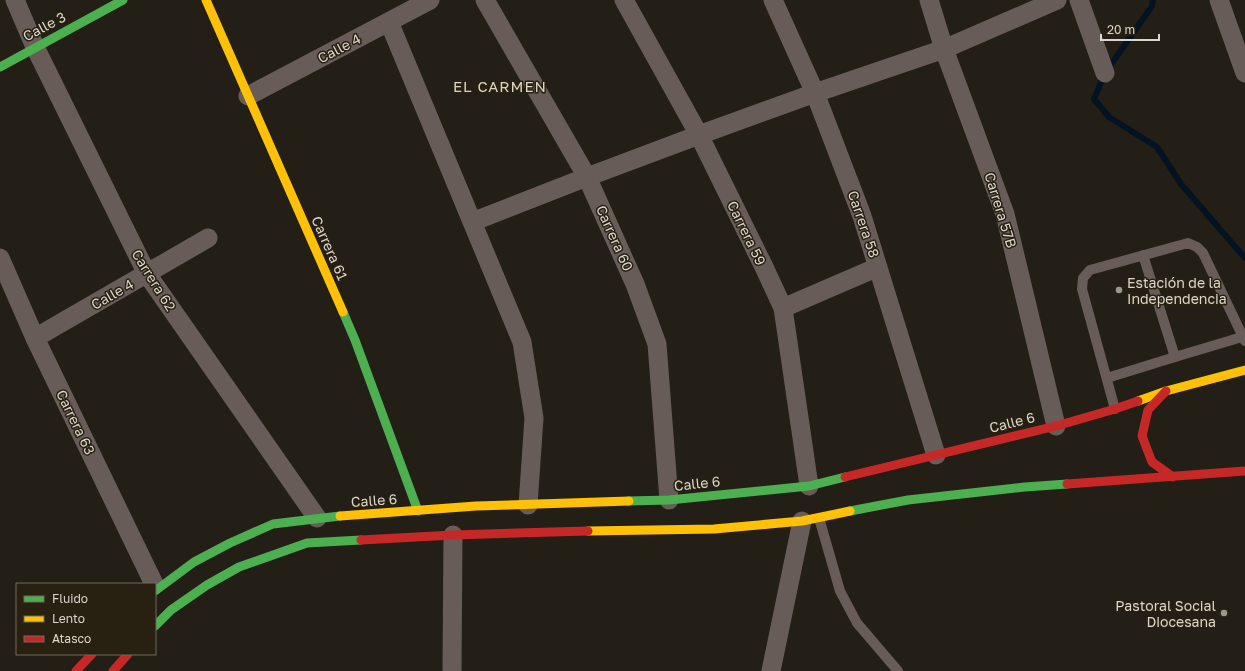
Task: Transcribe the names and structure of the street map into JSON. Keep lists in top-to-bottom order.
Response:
{
  "streets": {
    "main road": ["Calle 3", "Carrera 61", "Calle 6"],
    "street": [
      "Calle 4",
      "Carrera 57B",
      "Carrera 58",
      "Carrera 59",
      "Carrera 60",
      "Carrera 62",
      "Carrera 63"
    ]
  },
  "crossings": [
    ["Calle 3", "Carrera 62"],
    ["Calle 4", "Carrera 61"],
    ["Calle 4", "Carrera 62"],
    ["Calle 4", "Carrera 63"],
    ["Carrera 57B", "Calle 6"],
    ["Carrera 58", "Calle 6"],
    ["Carrera 59", "Calle 6"],
    ["Carrera 60", "Calle 6"],
    ["Carrera 61", "Calle 6"],
    ["Carrera 62", "Calle 6"]
  ],
  "districts": ["EL CARMEN"],
  "places": ["Estación de la Independencia", "Pastoral Social Diocesana"],
  "legend": ["Fluido", "Lento", "Atasco"],
  "scale_bar": "20 m"
}
